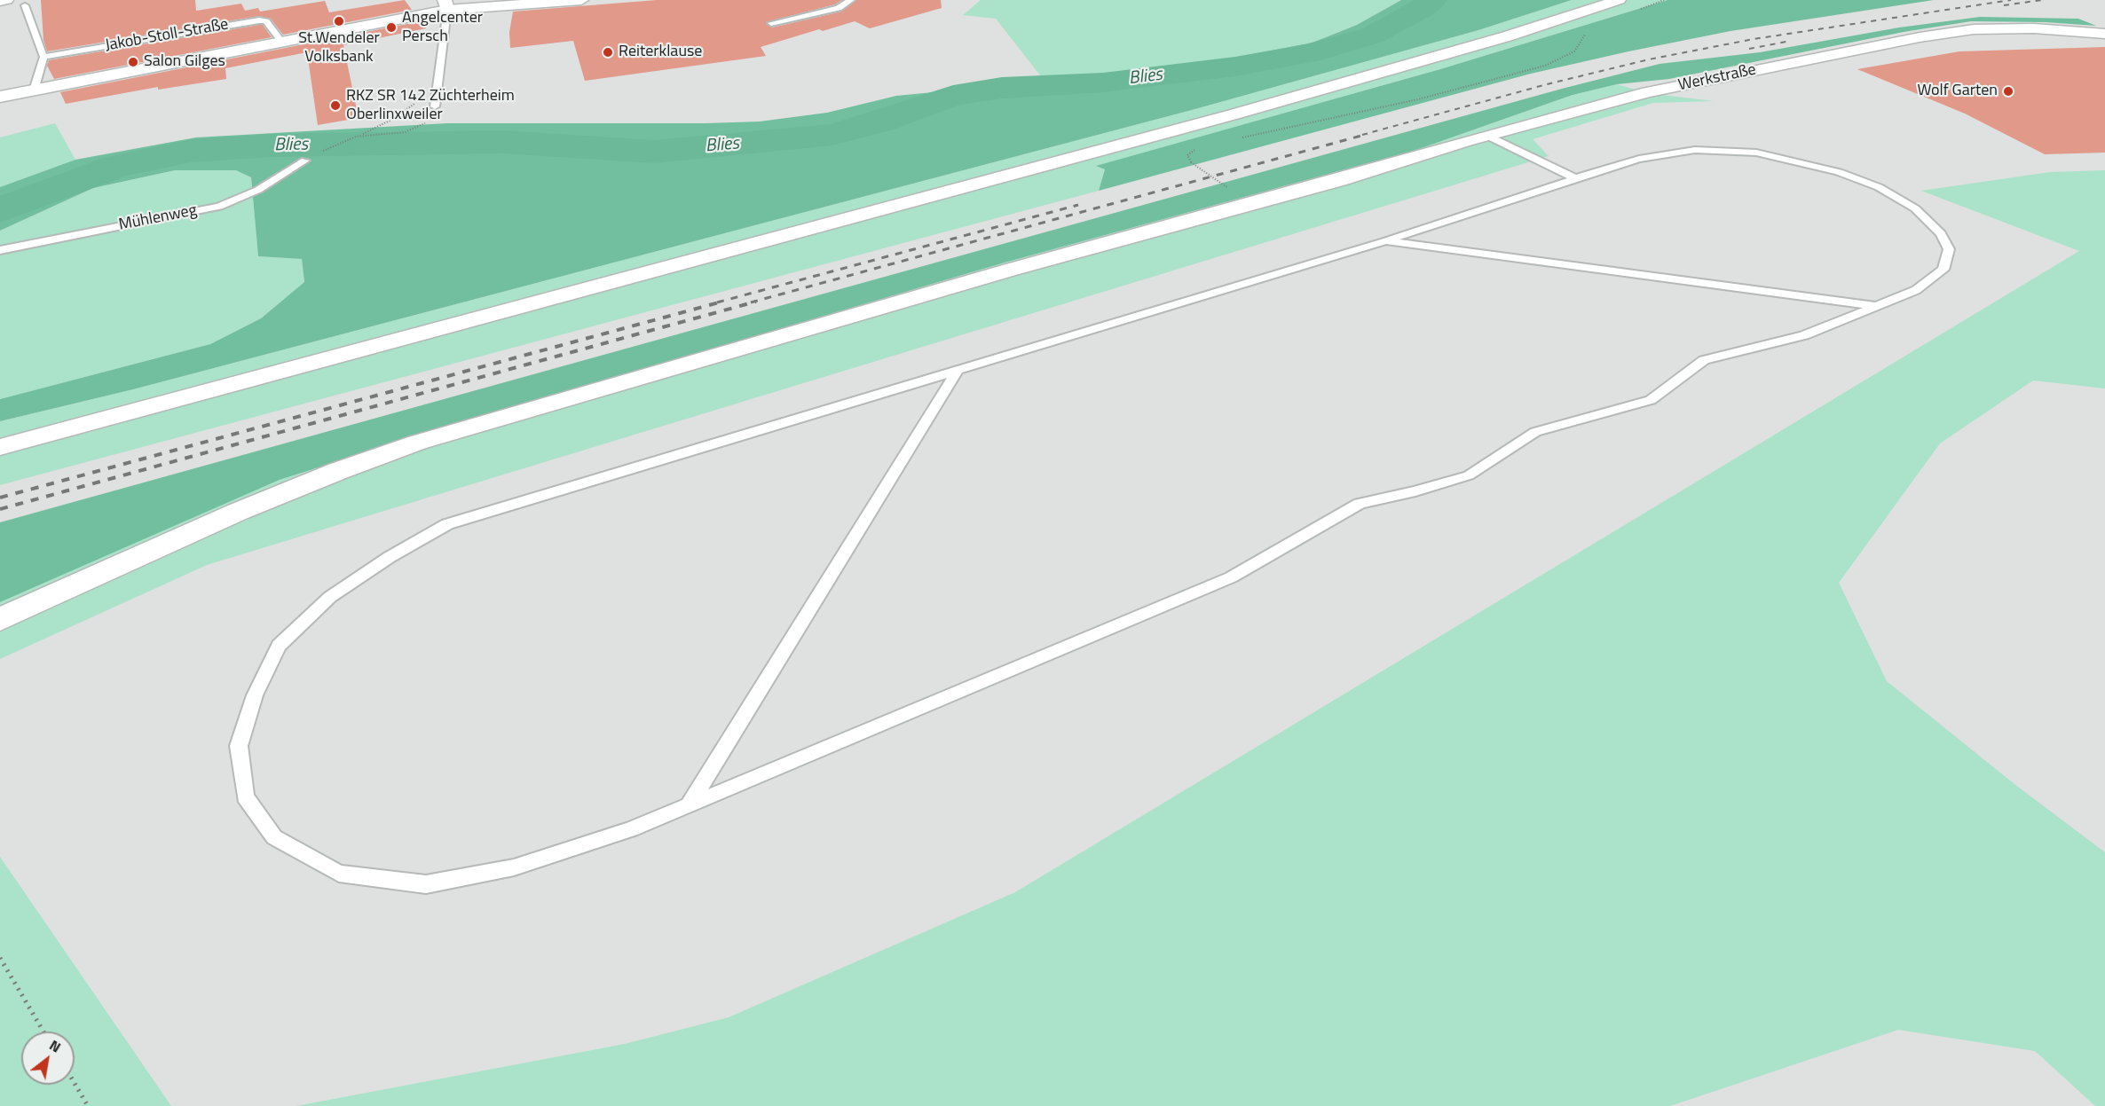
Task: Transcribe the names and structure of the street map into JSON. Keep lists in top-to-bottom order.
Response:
{
  "streets": {
    "main road": ["Jakob-Stoll-Straße", "Werkstraße"],
    "lane": ["Mühlenweg"]
  },
  "water": ["Blies"],
  "places": [
    "St.Wendeler Volksbank",
    "Angelcenter Persch",
    "Reiterklause",
    "Salon Gilges",
    "Wolf Garten",
    "RKZ SR 142 Züchterheim Oberlinxweiler"
  ],
  "north": "top right"
}
